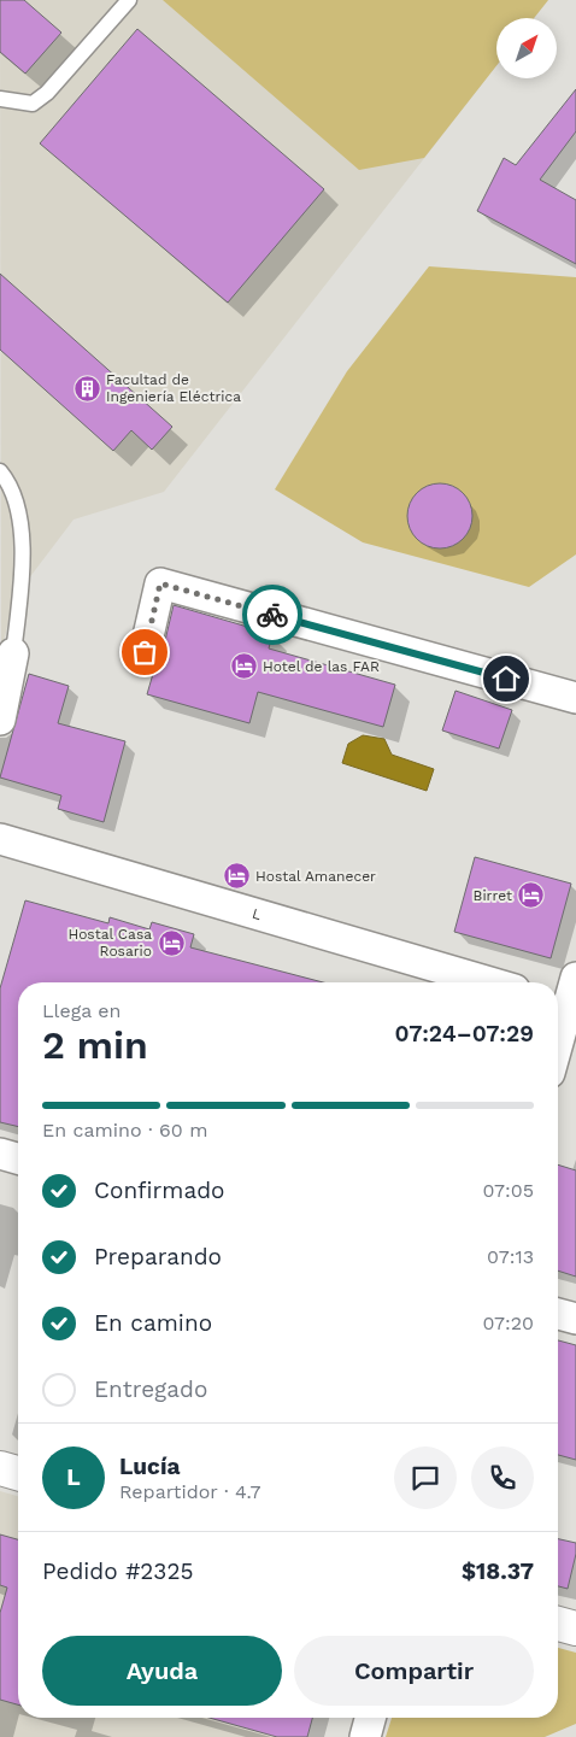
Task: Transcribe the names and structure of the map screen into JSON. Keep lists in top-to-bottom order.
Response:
{
  "streets": {
    "street": ["L"]
  },
  "places": {
    "building": ["Facultad de Ingeniería Eléctrica"],
    "hotel": [
      "Hotel de las FAR",
      "Hostal Amanecer",
      "Birret",
      "Hostal Casa Rosario"
    ]
  },
  "north": "top right",
  "page": {
    "heading": ["2 min", "Llega en", "07:24–07:29"],
    "panel": [
      "Lucía",
      "Repartidor · 4.7",
      "Pedido #2325",
      "$18.37"
    ],
    "bar": "En camino · 60 m",
    "list": [
      ["Confirmado", "07:05"],
      ["Preparando", "07:13"],
      ["En camino", "07:20"],
      "Entregado"
    ],
    "round": "L",
    "buttons": ["Ayuda", "Compartir"]
  }
}
